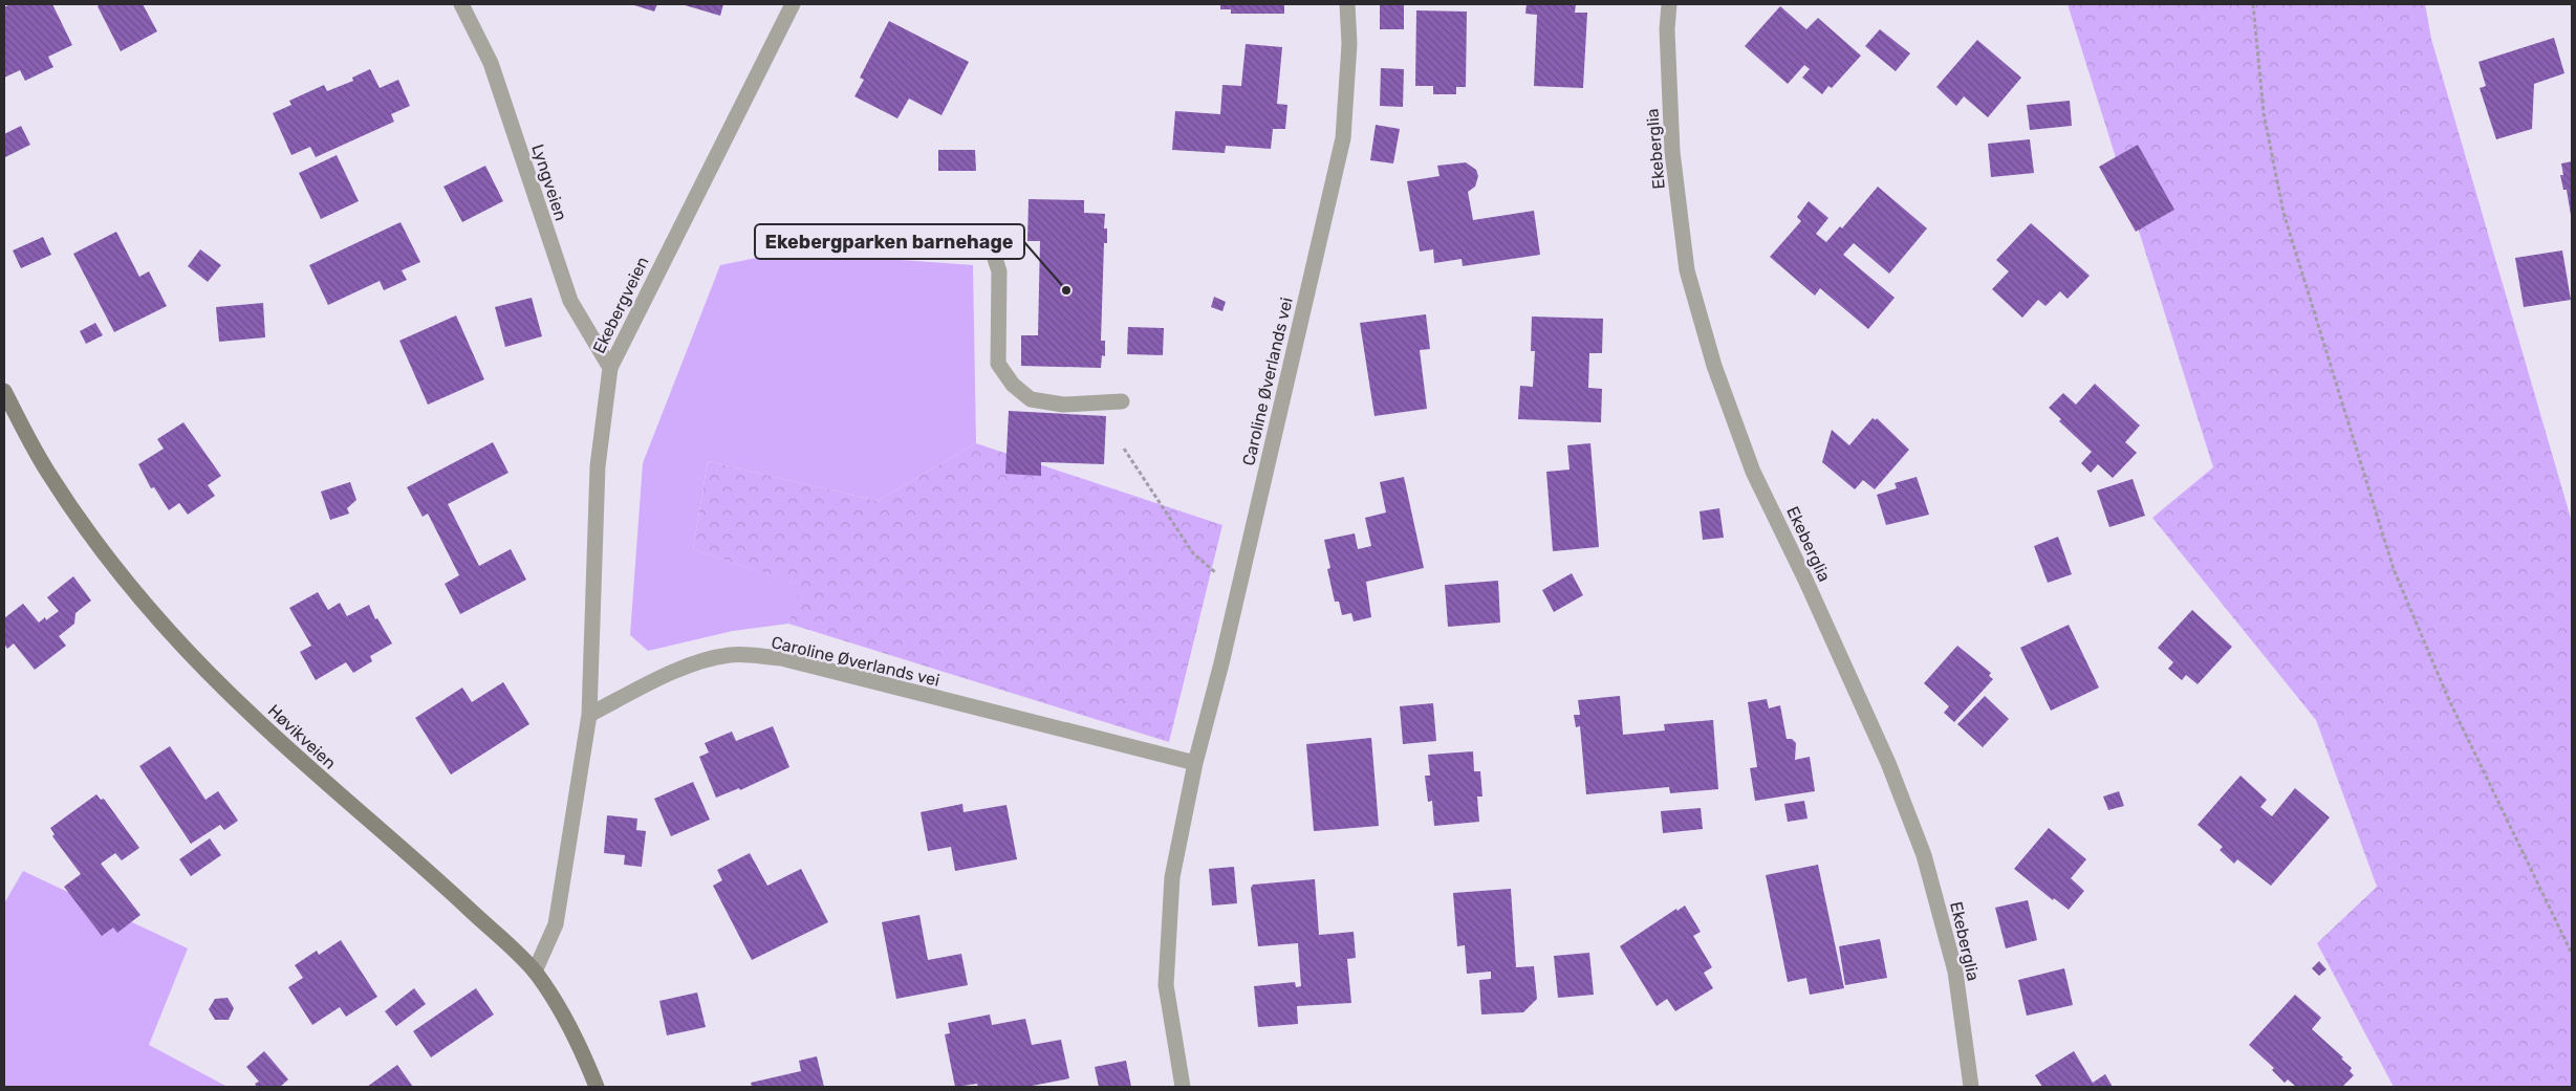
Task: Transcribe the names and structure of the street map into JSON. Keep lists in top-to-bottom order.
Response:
{
  "streets": {
    "main road": ["Høvikveien"],
    "street": [
      "Ekeberglia",
      "Lyngveien",
      "Ekebergveien",
      "Caroline Øverlands vei"
    ]
  },
  "crossings": [
    ["Lyngveien", "Ekebergveien"],
    ["Ekebergveien", "Caroline Øverlands vei"]
  ],
  "places": ["Ekebergparken barnehage"]
}
